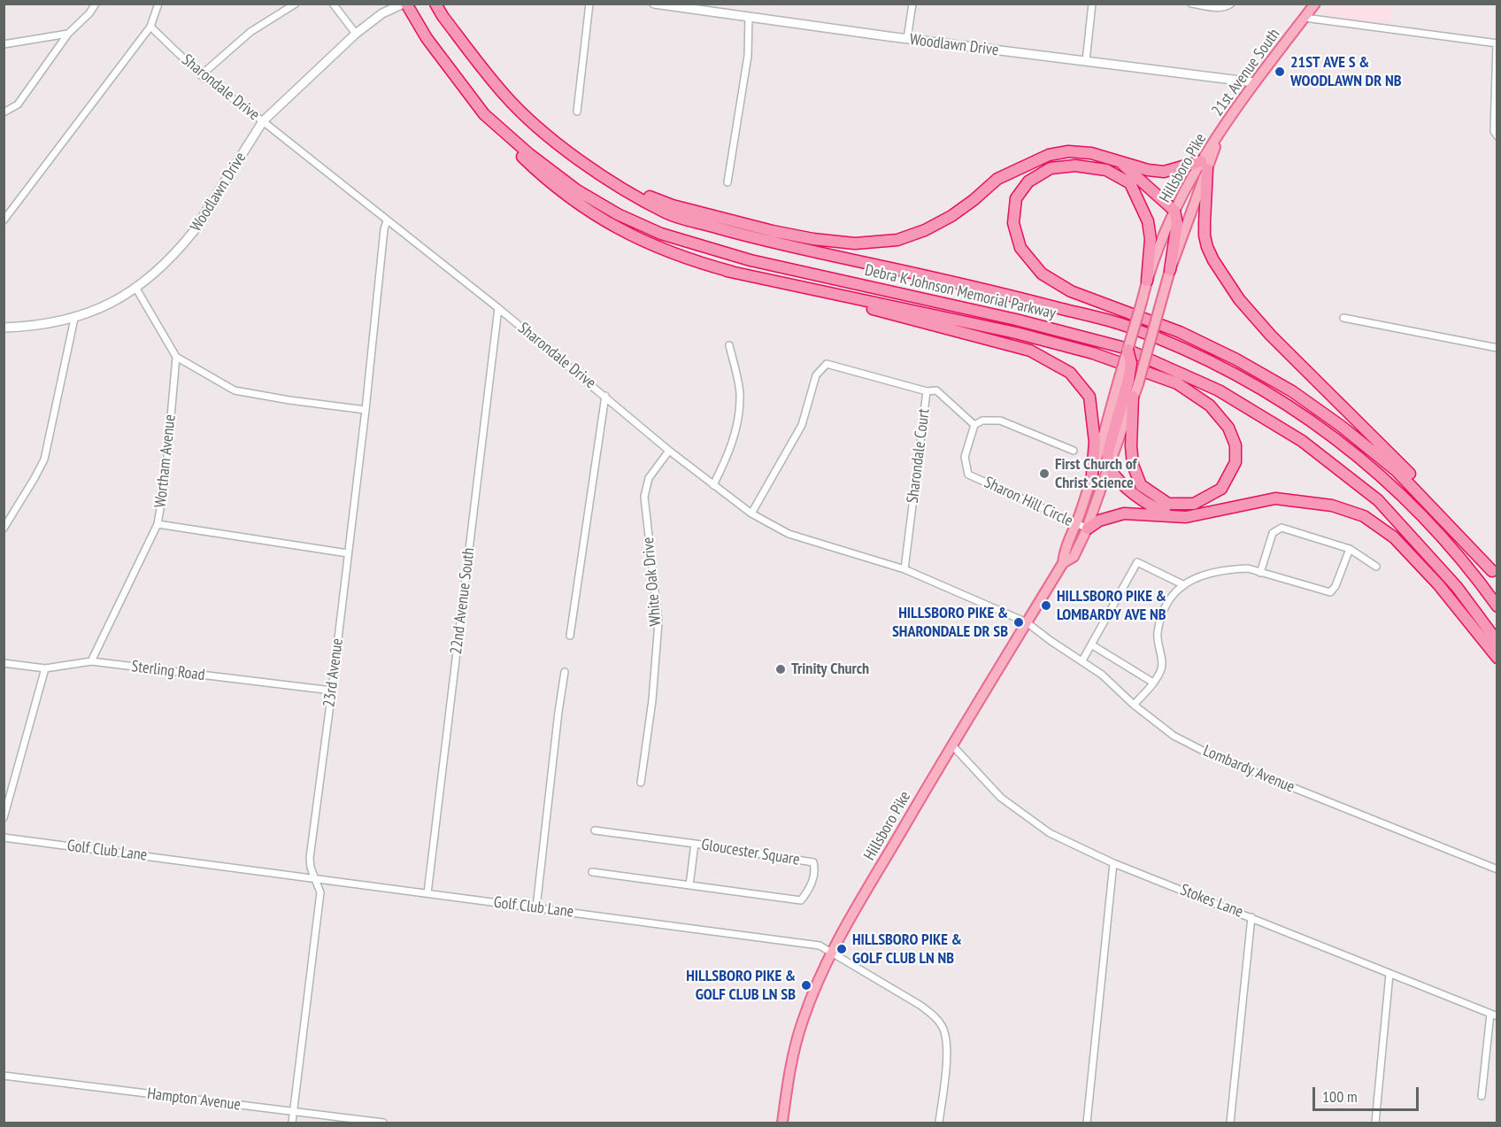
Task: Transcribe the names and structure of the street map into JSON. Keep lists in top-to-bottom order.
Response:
{
  "streets": {
    "highway": ["Debra K Johnson Memorial Parkway"],
    "main road": ["Woodlawn Drive", "21st Avenue South", "Hillsboro Pike"],
    "street": [
      "Sharondale Drive",
      "Sharondale Court",
      "Wortham Avenue",
      "Sharon Hill Circle",
      "White Oak Drive",
      "22nd Avenue South",
      "Sterling Road",
      "23rd Avenue",
      "Lombardy Avenue",
      "Golf Club Lane",
      "Gloucester Square",
      "Stokes Lane",
      "Hampton Avenue"
    ]
  },
  "crossings": [
    ["Woodlawn Drive", "21st Avenue South"],
    ["Woodlawn Drive", "Sharondale Drive"],
    ["Woodlawn Drive", "Debra K Johnson Memorial Parkway"],
    ["21st Avenue South", "Hillsboro Pike"],
    ["Sharondale Drive", "Hillsboro Pike"],
    ["Sharondale Drive", "Sharondale Court"],
    ["Sharondale Drive", "White Oak Drive"],
    ["Sharondale Drive", "22nd Avenue South"],
    ["Sharondale Drive", "23rd Avenue"],
    ["Sharondale Drive", "Lombardy Avenue"],
    ["Hillsboro Pike", "Sharon Hill Circle"],
    ["Hillsboro Pike", "Lombardy Avenue"],
    ["Hillsboro Pike", "Golf Club Lane"],
    ["Hillsboro Pike", "Stokes Lane"],
    ["Wortham Avenue", "Sterling Road"],
    ["22nd Avenue South", "Golf Club Lane"],
    ["Sterling Road", "23rd Avenue"],
    ["23rd Avenue", "Golf Club Lane"],
    ["23rd Avenue", "Hampton Avenue"]
  ],
  "places": [
    "21ST AVE S & WOODLAWN DR NB",
    "First Church of Christ Science",
    "HILLSBORO PIKE & LOMBARDY AVE NB",
    "HILLSBORO PIKE & SHARONDALE DR SB",
    "Trinity Church",
    "HILLSBORO PIKE & GOLF CLUB LN NB",
    "HILLSBORO PIKE & GOLF CLUB LN SB"
  ],
  "scale_bar": "100 m"
}
